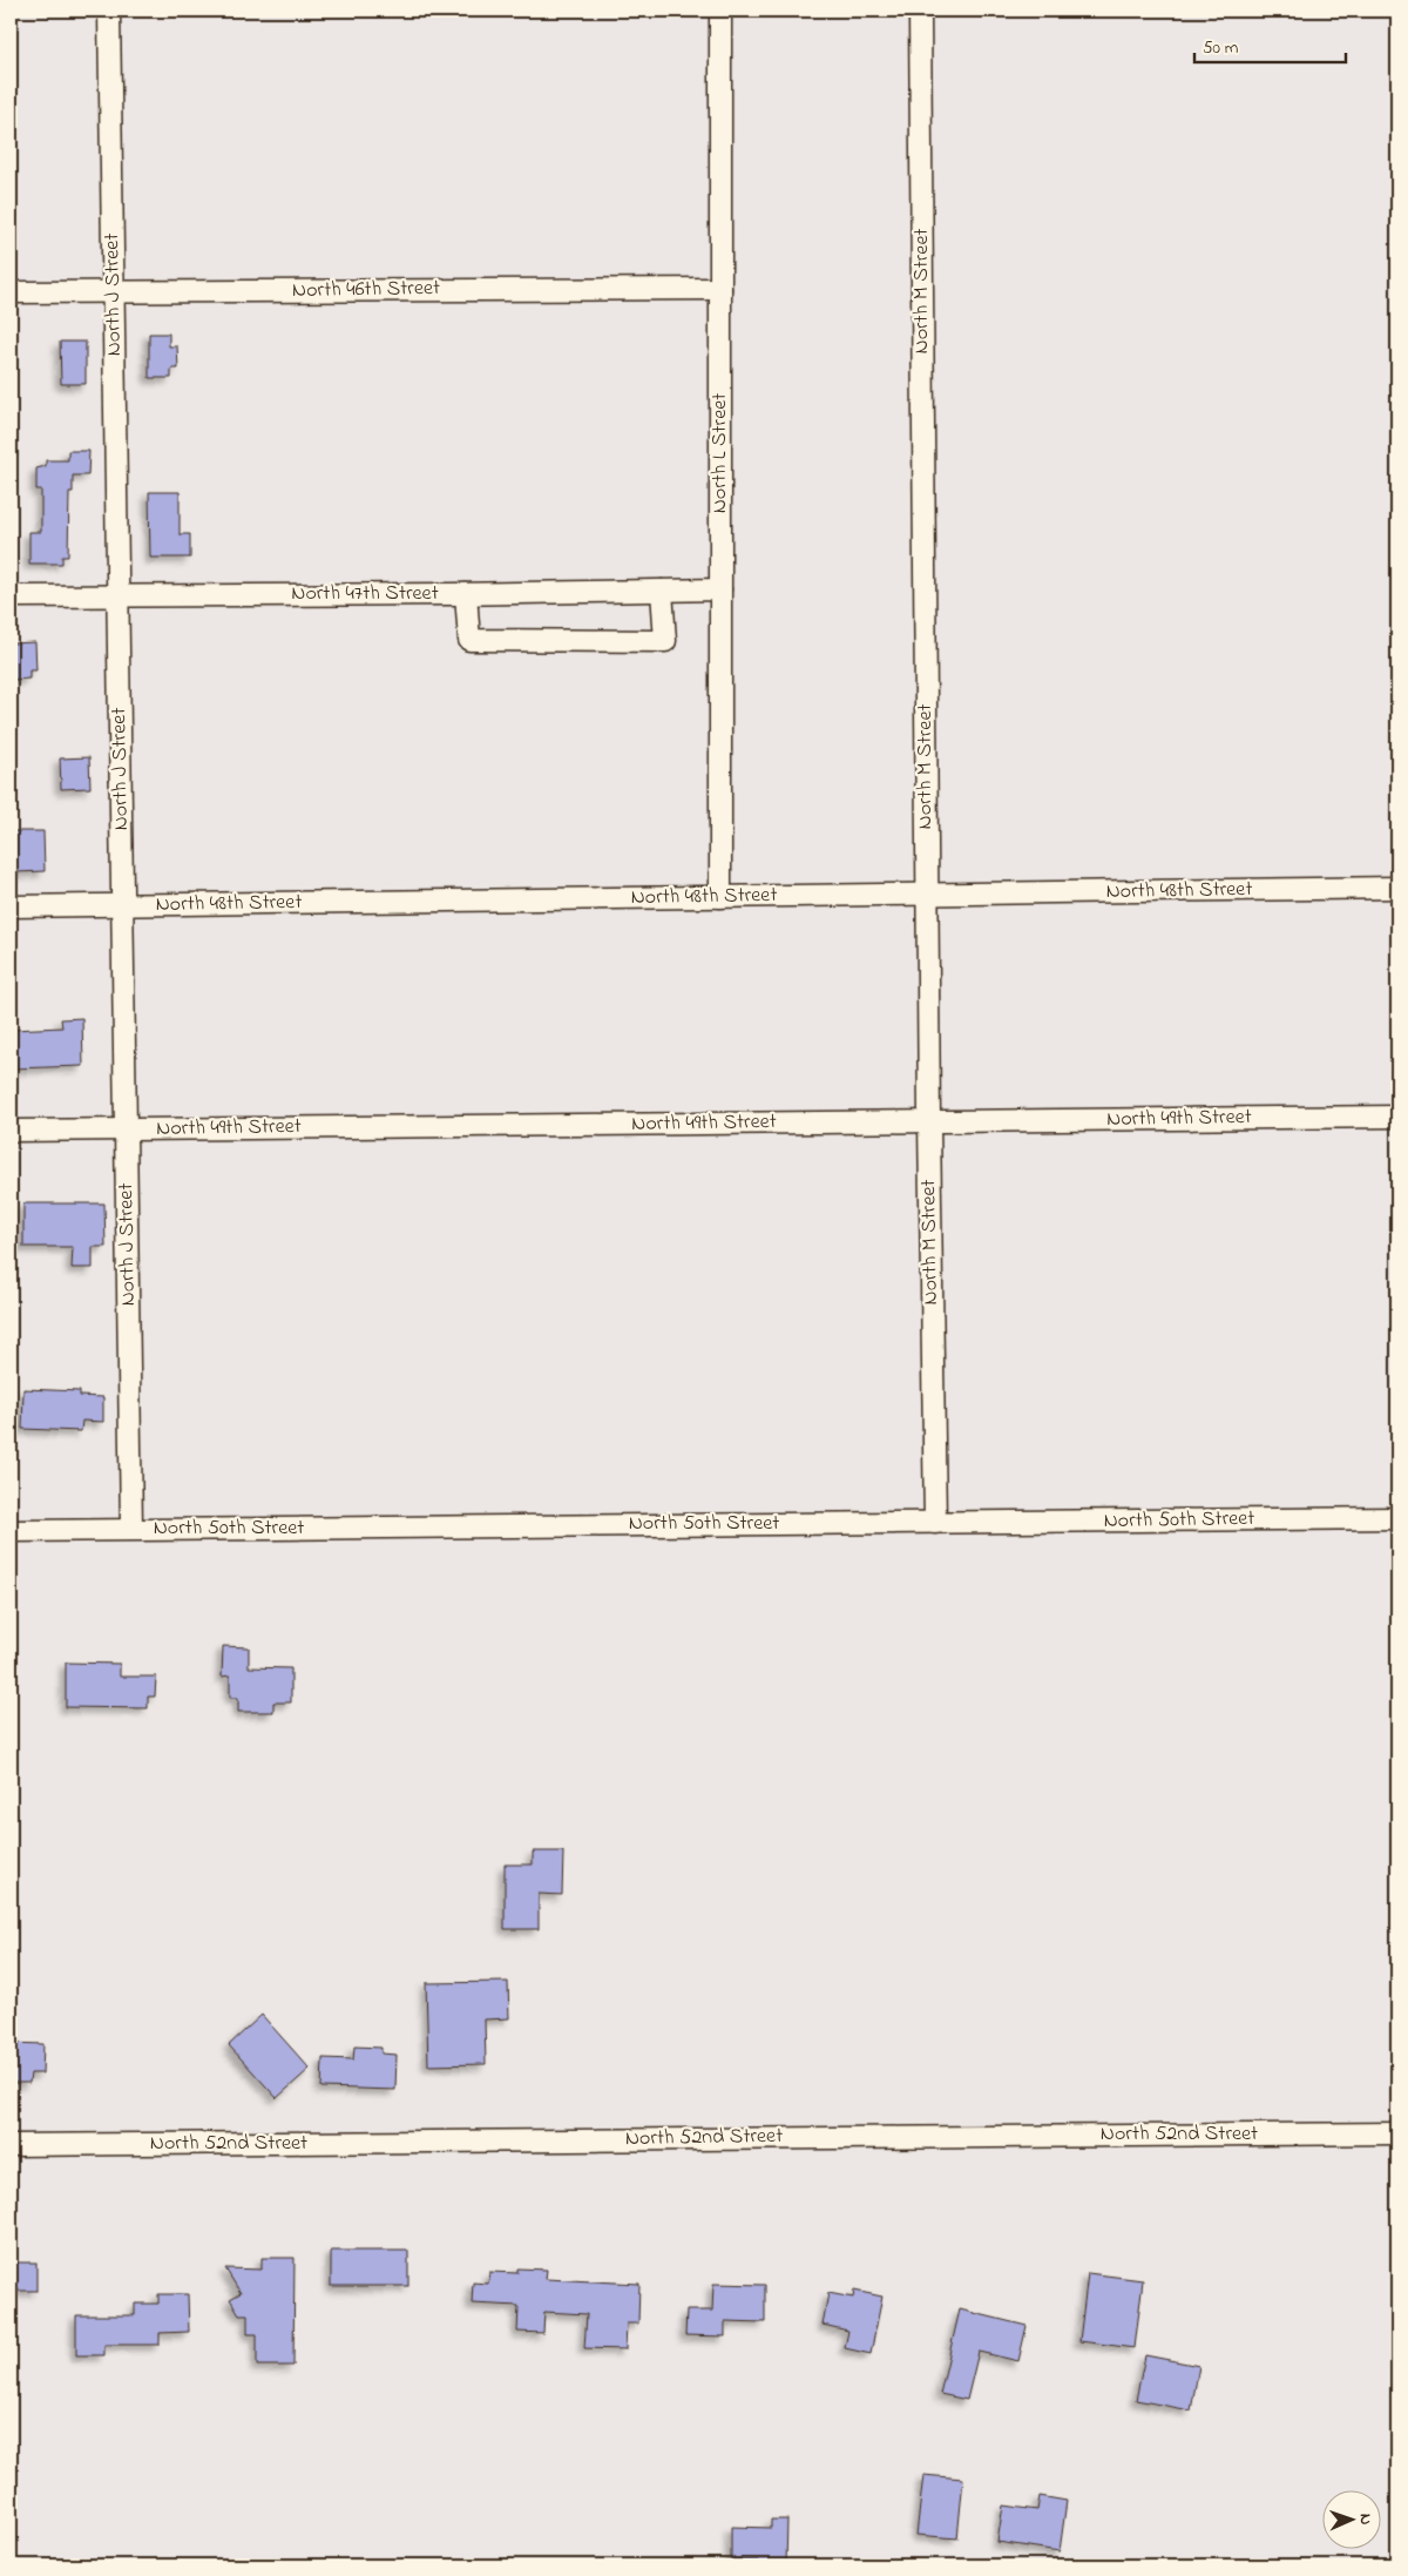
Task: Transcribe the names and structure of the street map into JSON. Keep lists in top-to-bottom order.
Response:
{
  "streets": {
    "street": [
      "North 46th Street",
      "North M Street",
      "North J Street",
      "North L Street",
      "North 47th Street",
      "North 48th Street",
      "North 49th Street",
      "North 50th Street",
      "North 52nd Street"
    ]
  },
  "crossings": [
    ["North 46th Street", "North J Street"],
    ["North 46th Street", "North L Street"],
    ["North M Street", "North 48th Street"],
    ["North M Street", "North 49th Street"],
    ["North M Street", "North 50th Street"],
    ["North J Street", "North 47th Street"],
    ["North J Street", "North 48th Street"],
    ["North J Street", "North 49th Street"],
    ["North J Street", "North 50th Street"],
    ["North L Street", "North 47th Street"],
    ["North L Street", "North 48th Street"]
  ],
  "scale_bar": "50 m",
  "north": "right"
}
